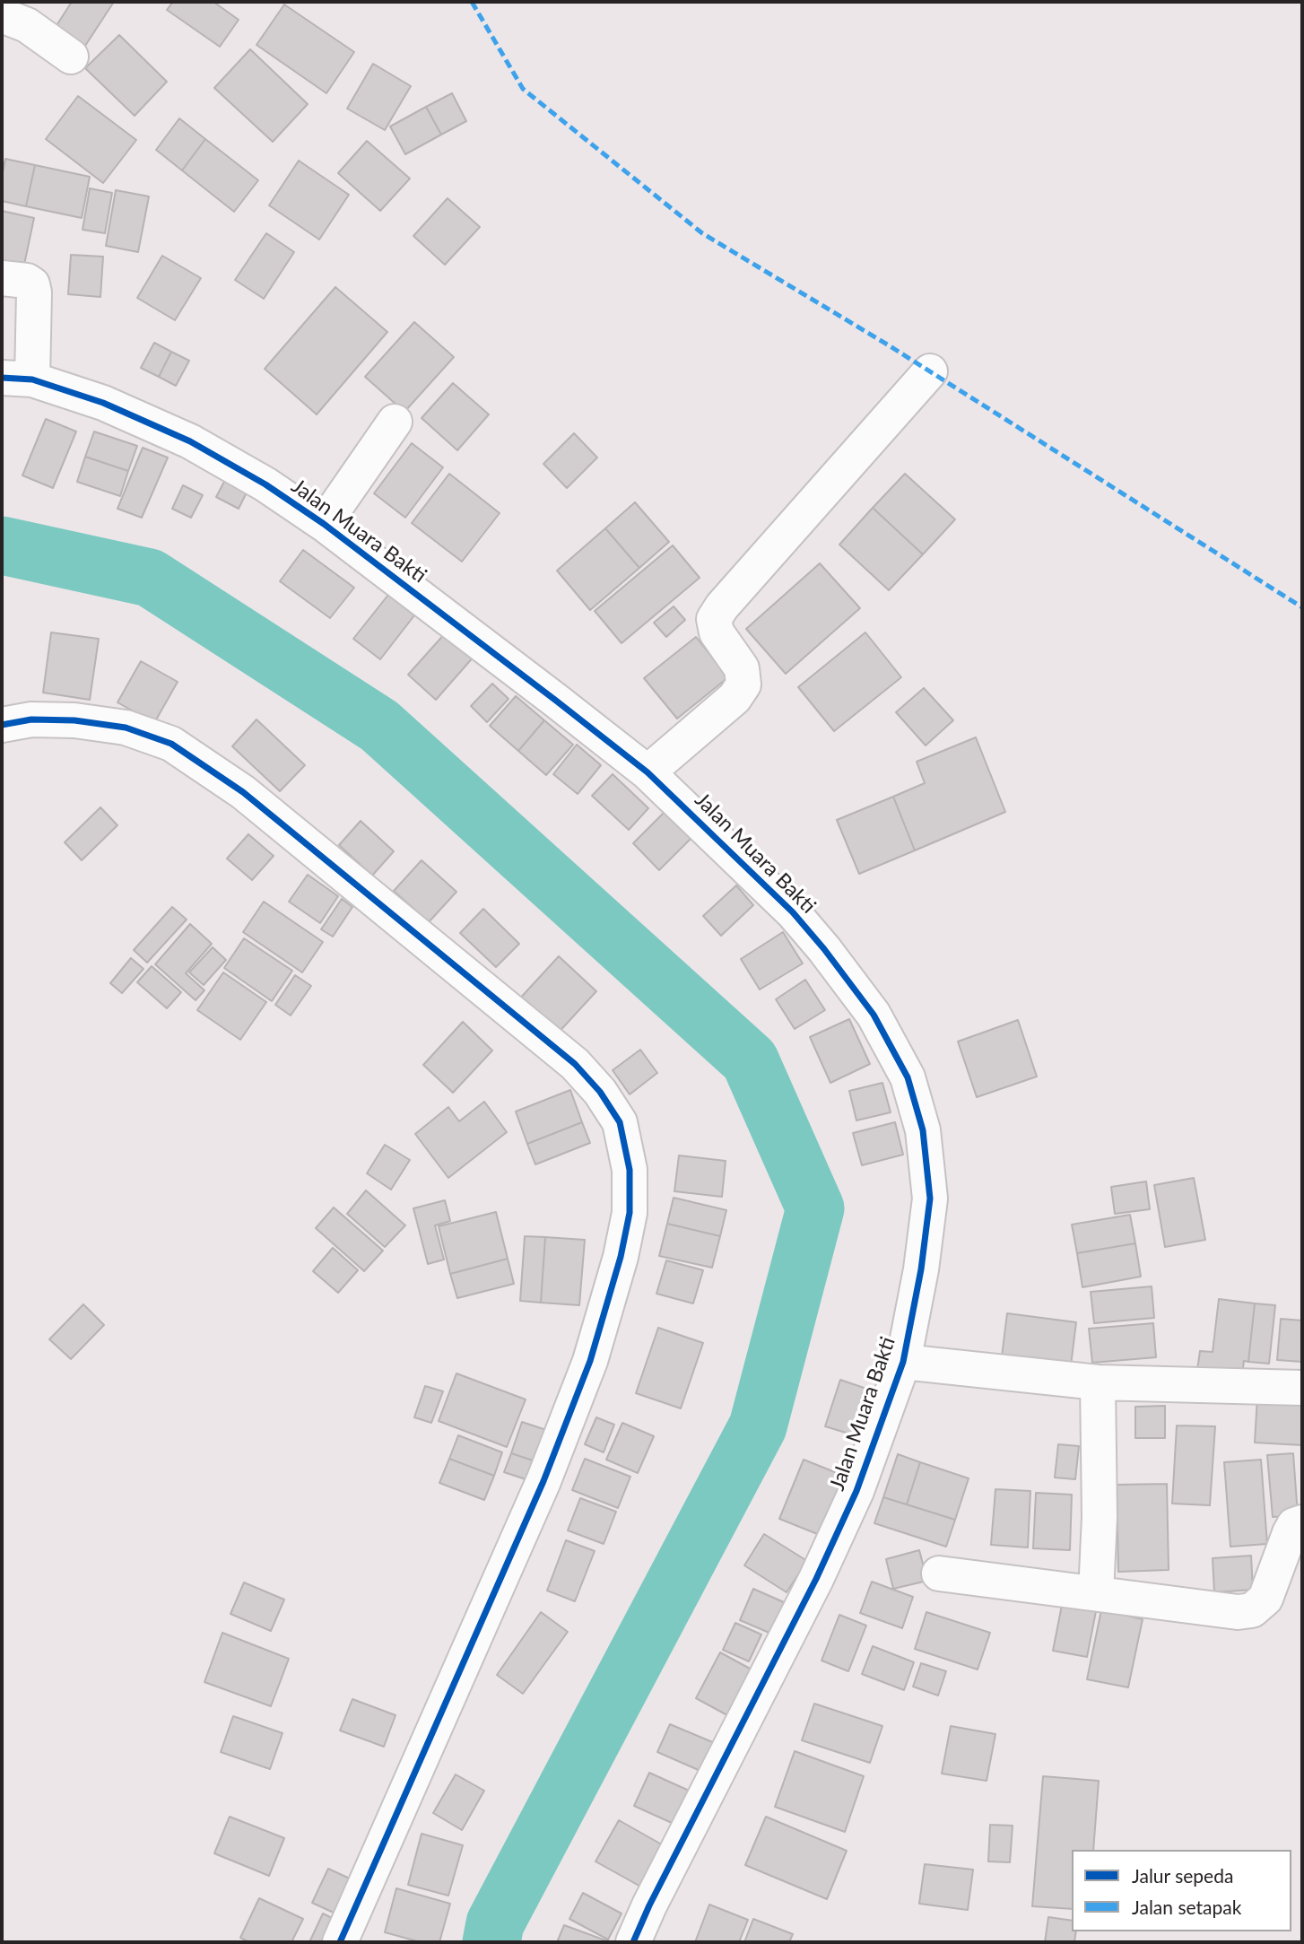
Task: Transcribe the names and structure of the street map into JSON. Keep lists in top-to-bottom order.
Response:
{
  "streets": {
    "street": ["Jalan Muara Bakti"]
  },
  "legend": ["Jalur sepeda", "Jalan setapak"]
}
